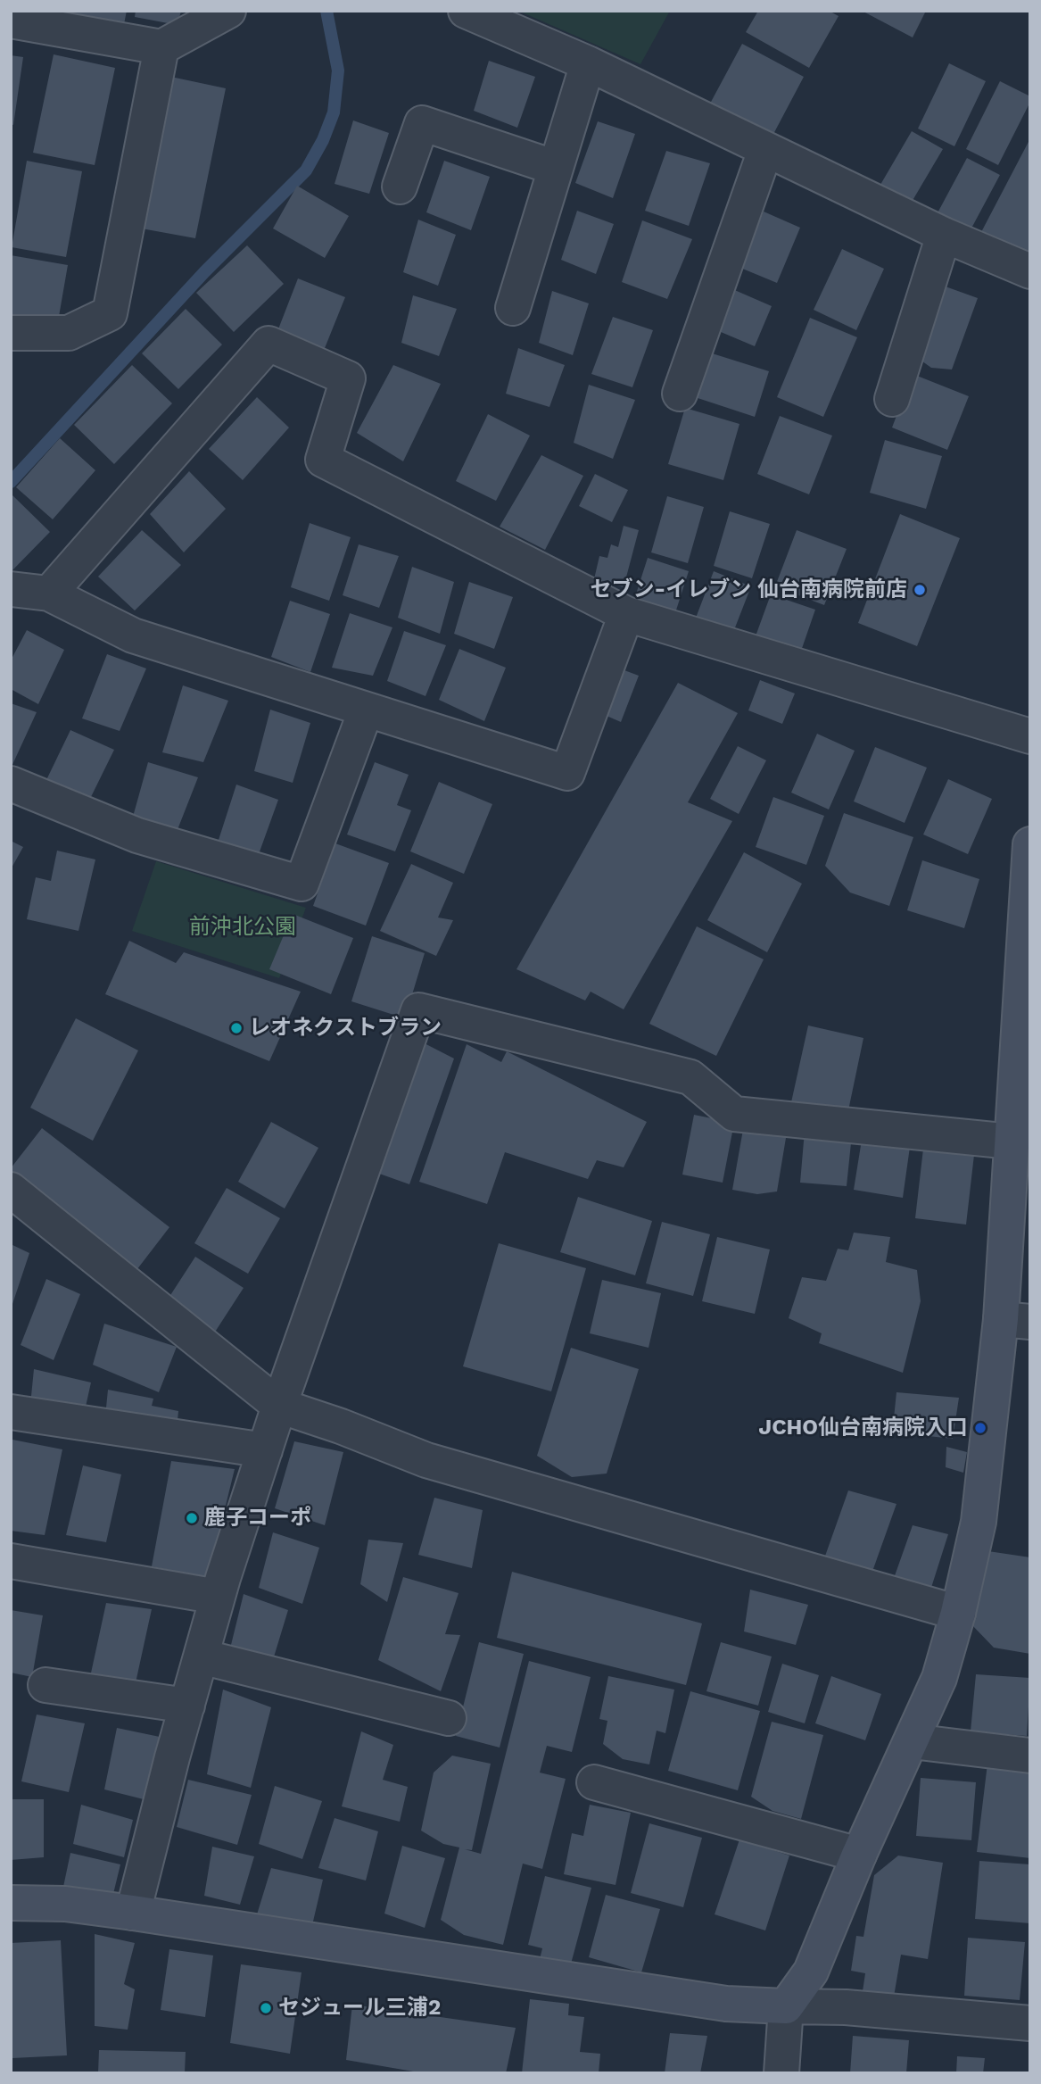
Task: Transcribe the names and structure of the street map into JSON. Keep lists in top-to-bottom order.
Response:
{
  "parks": ["前沖北公園"],
  "places": [
    "セブン-イレブン 仙台南病院前店",
    "レオネクストブラン",
    "JCHO仙台南病院入口",
    "鹿子コーポ",
    "セジュール三浦2"
  ]
}
